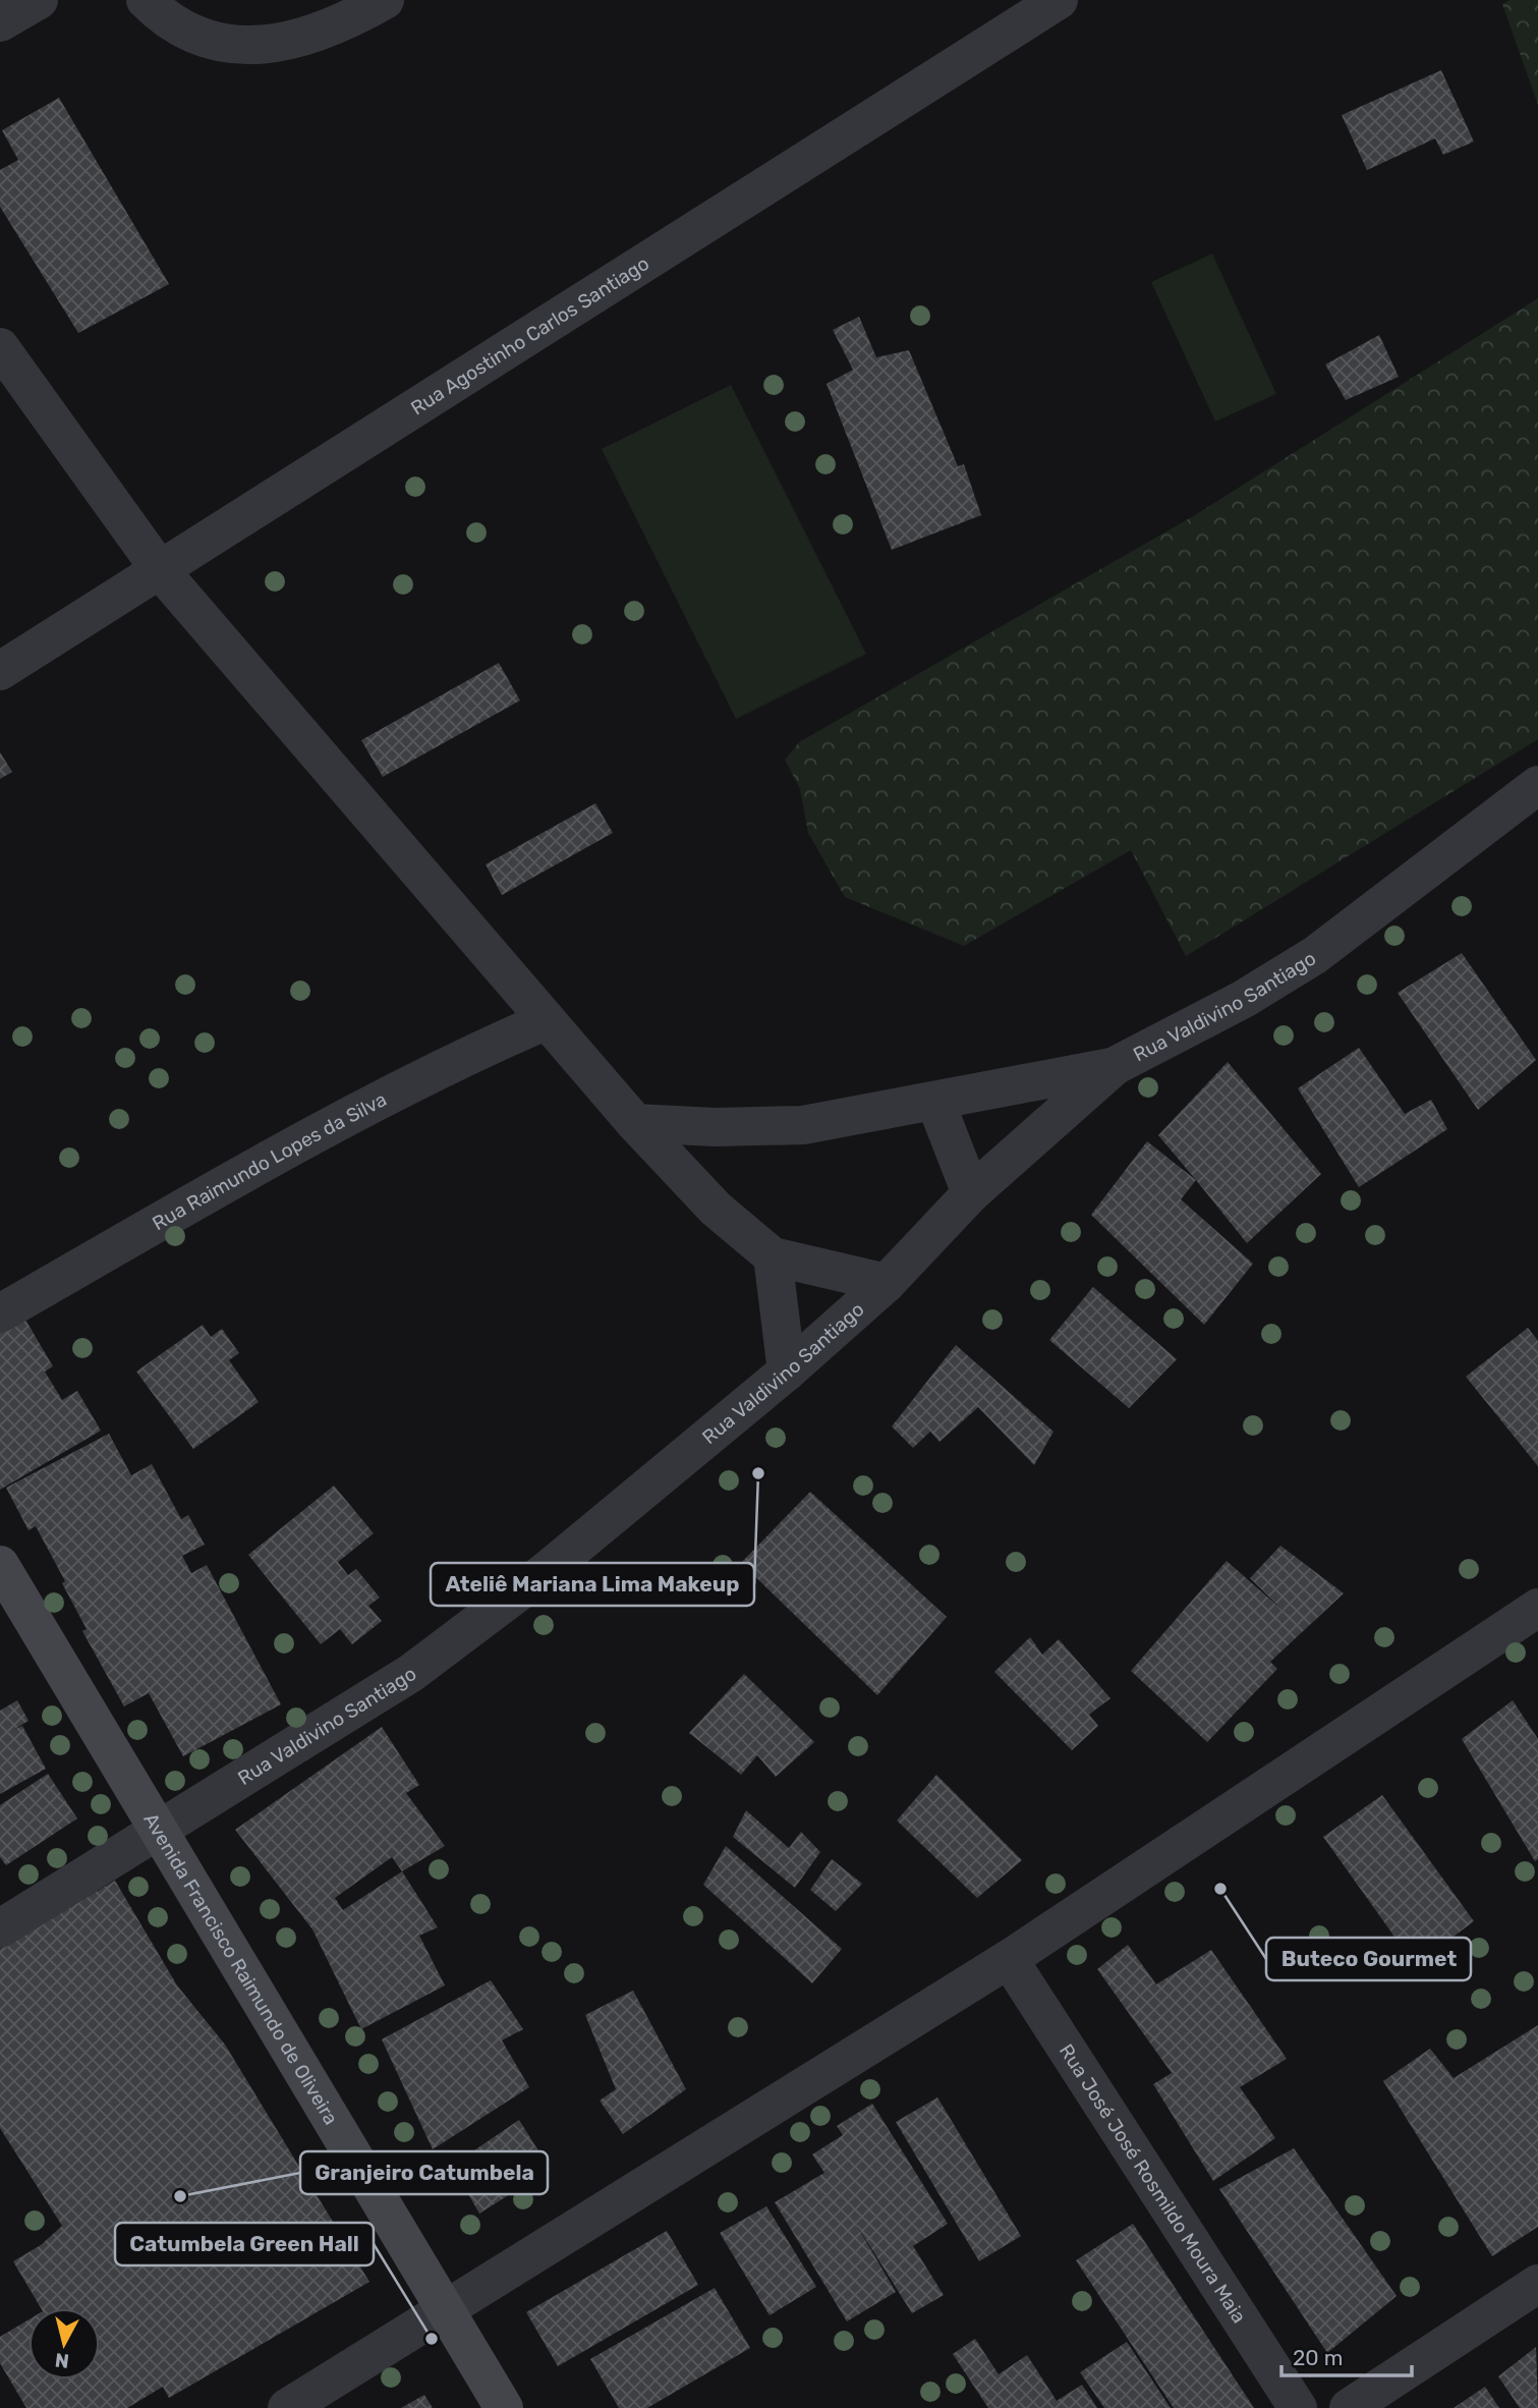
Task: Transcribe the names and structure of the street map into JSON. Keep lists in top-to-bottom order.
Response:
{
  "streets": {
    "street": [
      "Rua Agostinho Carlos Santiago",
      "Rua Valdivino Santiago",
      "Rua Raimundo Lopes da Silva",
      "Avenida Francisco Raimundo de Oliveira",
      "Rua José José Rosmildo Moura Maia"
    ]
  },
  "crossings": [
    ["Rua Valdivino Santiago", "Avenida Francisco Raimundo de Oliveira"]
  ],
  "places": [
    "Ateliê Mariana Lima Makeup",
    "Buteco Gourmet",
    "Granjeiro Catumbela",
    "Catumbela Green Hall"
  ],
  "scale_bar": "20 m",
  "north": "bottom"
}
